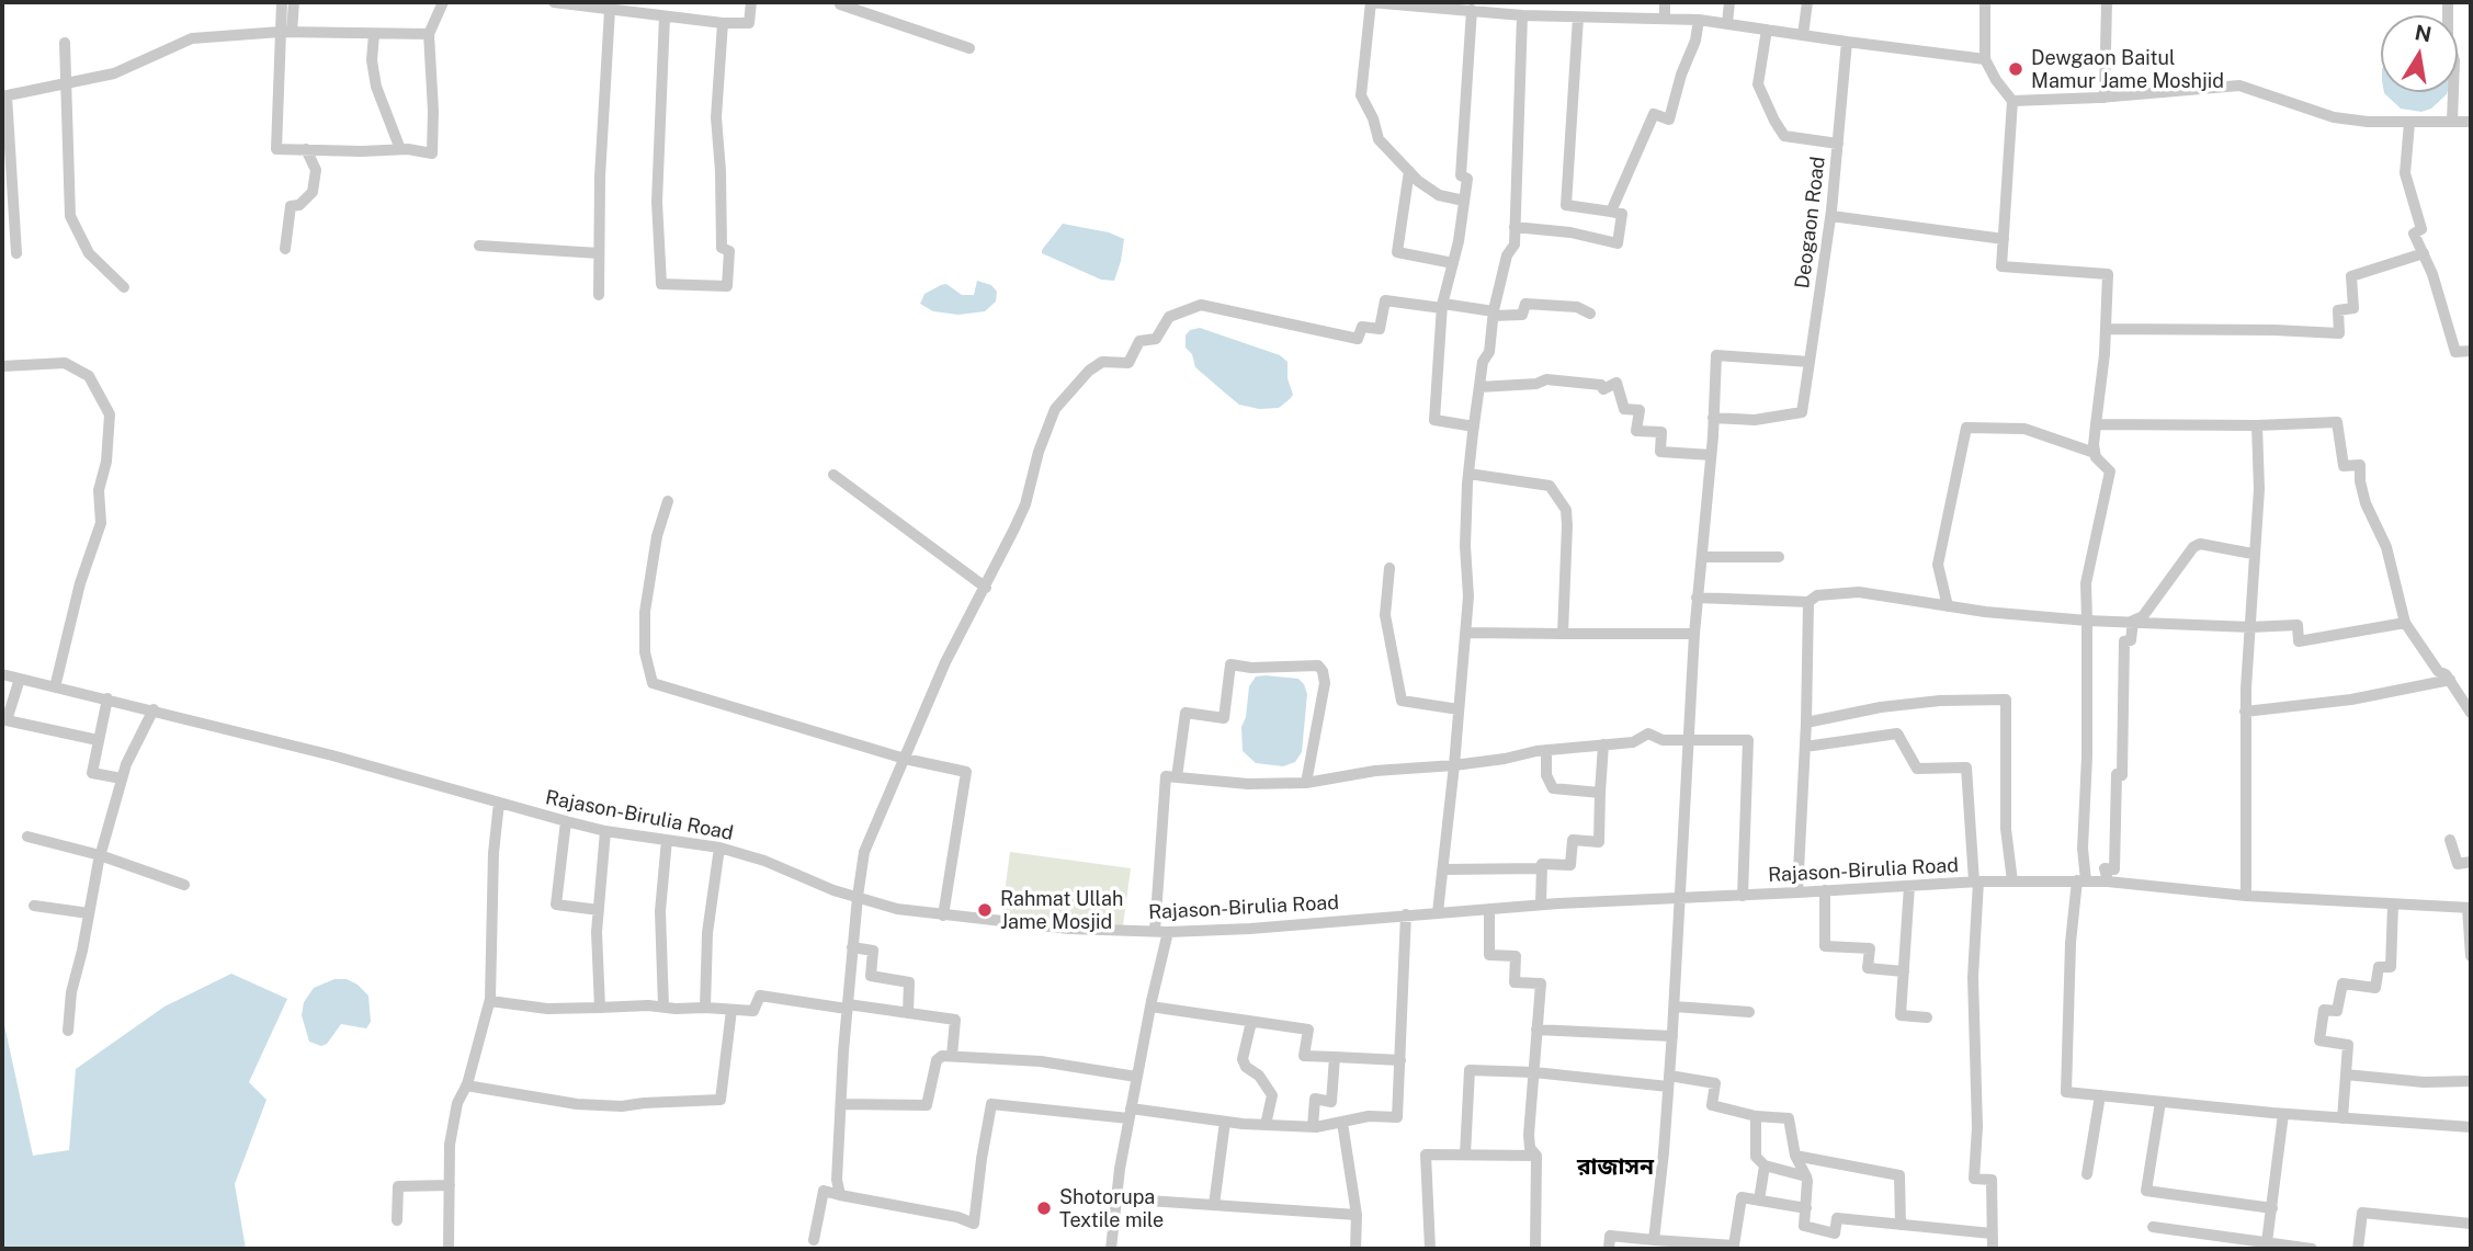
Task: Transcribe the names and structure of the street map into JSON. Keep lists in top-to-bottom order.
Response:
{
  "streets": {
    "street": ["Deogaon Road", "Rajason-Birulia Road"]
  },
  "districts": ["রাজাসন"],
  "places": ["Dewgaon Baitul Mamur Jame Moshjid", "Rahmat Ullah Jame Mosjid", "Shotorupa Textile mile"],
  "north": "top"
}
